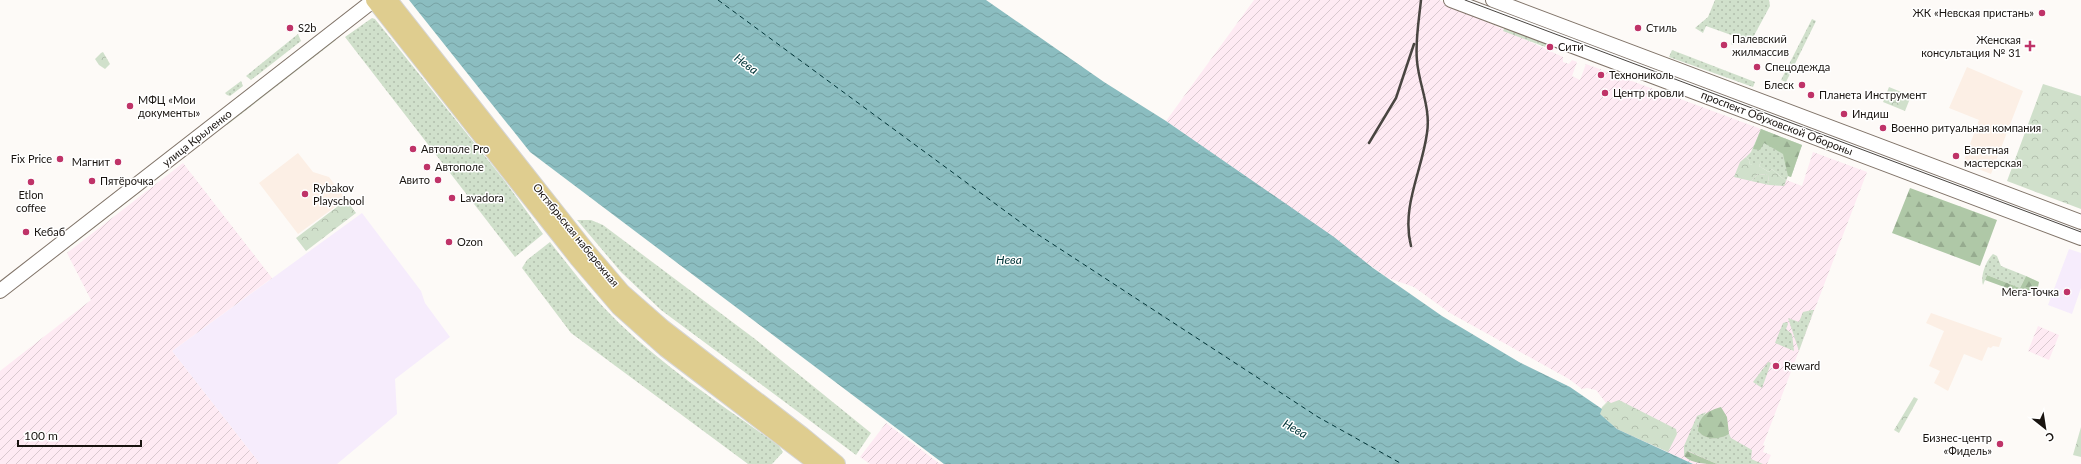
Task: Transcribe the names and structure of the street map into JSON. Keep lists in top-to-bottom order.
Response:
{
  "streets": {
    "main road": ["проспект Обуховской Обороны", "улица Крыленко", "Октябрьская набережная"]
  },
  "crossings": [
    ["улица Крыленко", "Октябрьская набережная"]
  ],
  "water": ["Нева"],
  "places": {
    "other": [
      "ЖК «Невская пристань»",
      "S2b",
      "Стиль",
      "Палевский жилмассив",
      "Сити",
      "Спецодежда",
      "Технониколь",
      "Блеск",
      "Центр кровли",
      "Планета Инструмент",
      "МФЦ «Мои документы»",
      "Индиш",
      "Военно ритуальная компания",
      "Автополе Pro",
      "Багетная мастерская",
      "Fix Price",
      "Магнит",
      "Автополе",
      "Авито",
      "Пятёрочка",
      "Etlon coffee",
      "Rybakov Playschool",
      "Lavadora",
      "Кебаб",
      "Ozon",
      "Мега-Точка",
      "Reward",
      "Бизнес-центр «Фидель»"
    ],
    "health": ["Женская консультация № 31"]
  },
  "scale_bar": "100 m",
  "north": "bottom right"
}
